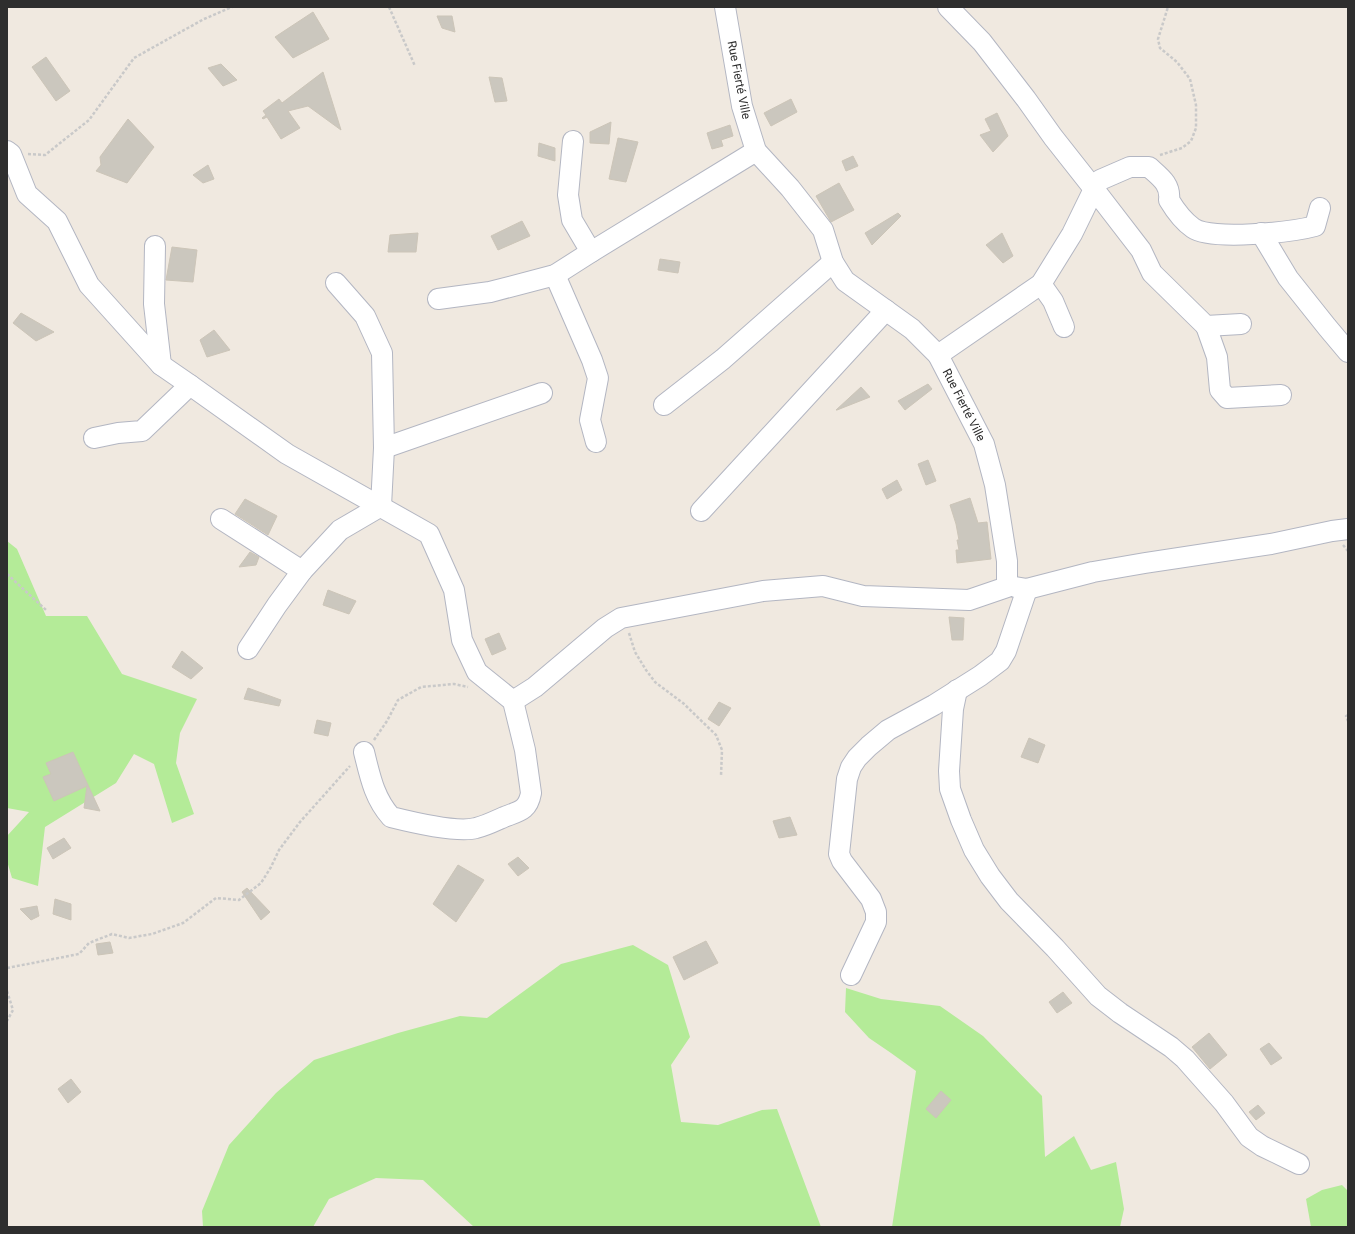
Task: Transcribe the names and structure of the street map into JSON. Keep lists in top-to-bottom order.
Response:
{
  "streets": {
    "street": ["Rue Fierté Ville"]
  }
}
